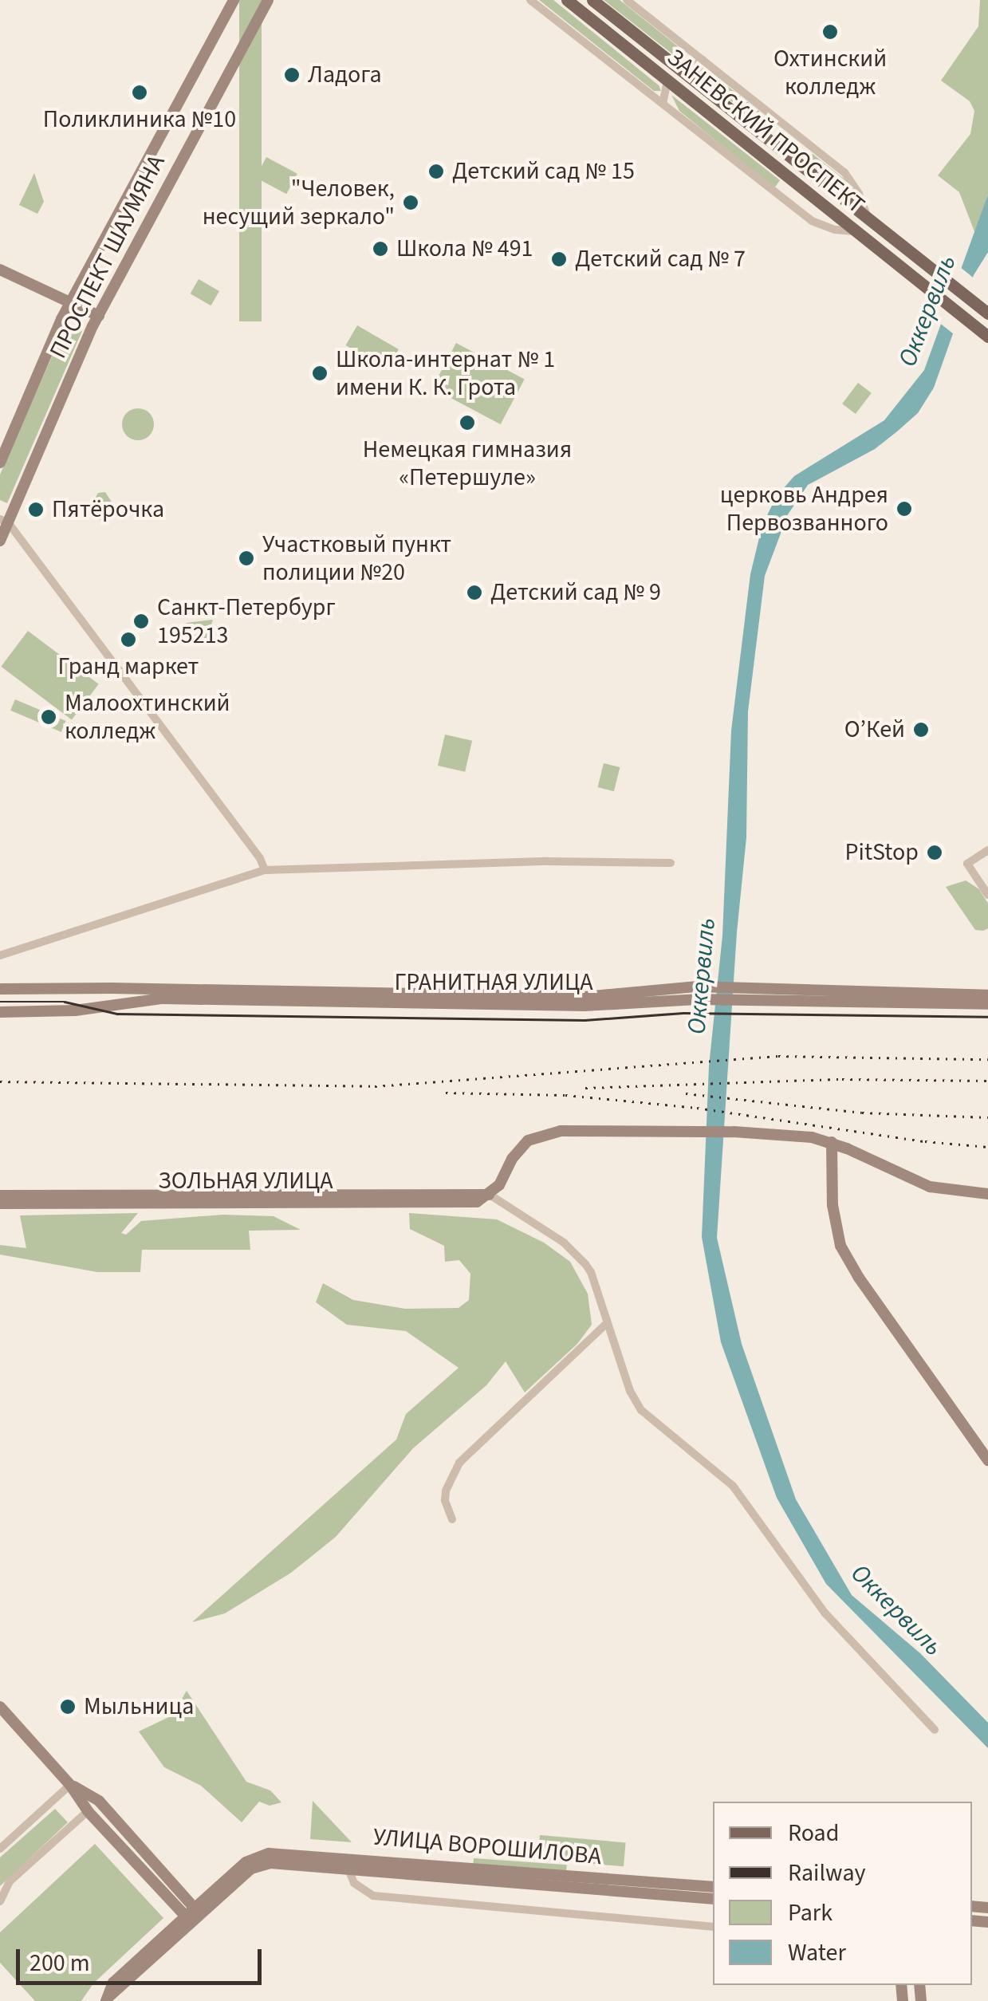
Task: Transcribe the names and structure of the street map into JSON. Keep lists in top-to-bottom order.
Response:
{
  "streets": {
    "main road": ["ЗАНЕВСКИЙ ПРОСПЕКТ"],
    "street": [
      "ПРОСПЕКТ ШАУМЯНА",
      "ГРАНИТНАЯ УЛИЦА",
      "ЗОЛЬНАЯ УЛИЦА",
      "УЛИЦА ВОРОШИЛОВА"
    ]
  },
  "water": ["Оккервиль"],
  "places": [
    "Охтинский колледж",
    "Ладога",
    "Поликлиника №10",
    "Детский сад № 15",
    "\"Человек, несущий зеркало\"",
    "Школа № 491",
    "Детский сад № 7",
    "Школа-интернат № 1 имени К. К. Грота",
    "Немецкая гимназия «Петершуле»",
    "церковь Андрея Первозванного",
    "Пятёрочка",
    "Участковый пункт полиции №20",
    "Детский сад № 9",
    "Санкт-Петербург 195213",
    "Гранд маркет",
    "Малоохтинский колледж",
    "О’Кей",
    "PitStop",
    "Мыльница"
  ],
  "legend": [
    "Road",
    "Railway",
    "Park",
    "Water"
  ],
  "scale_bar": "200 m"
}
